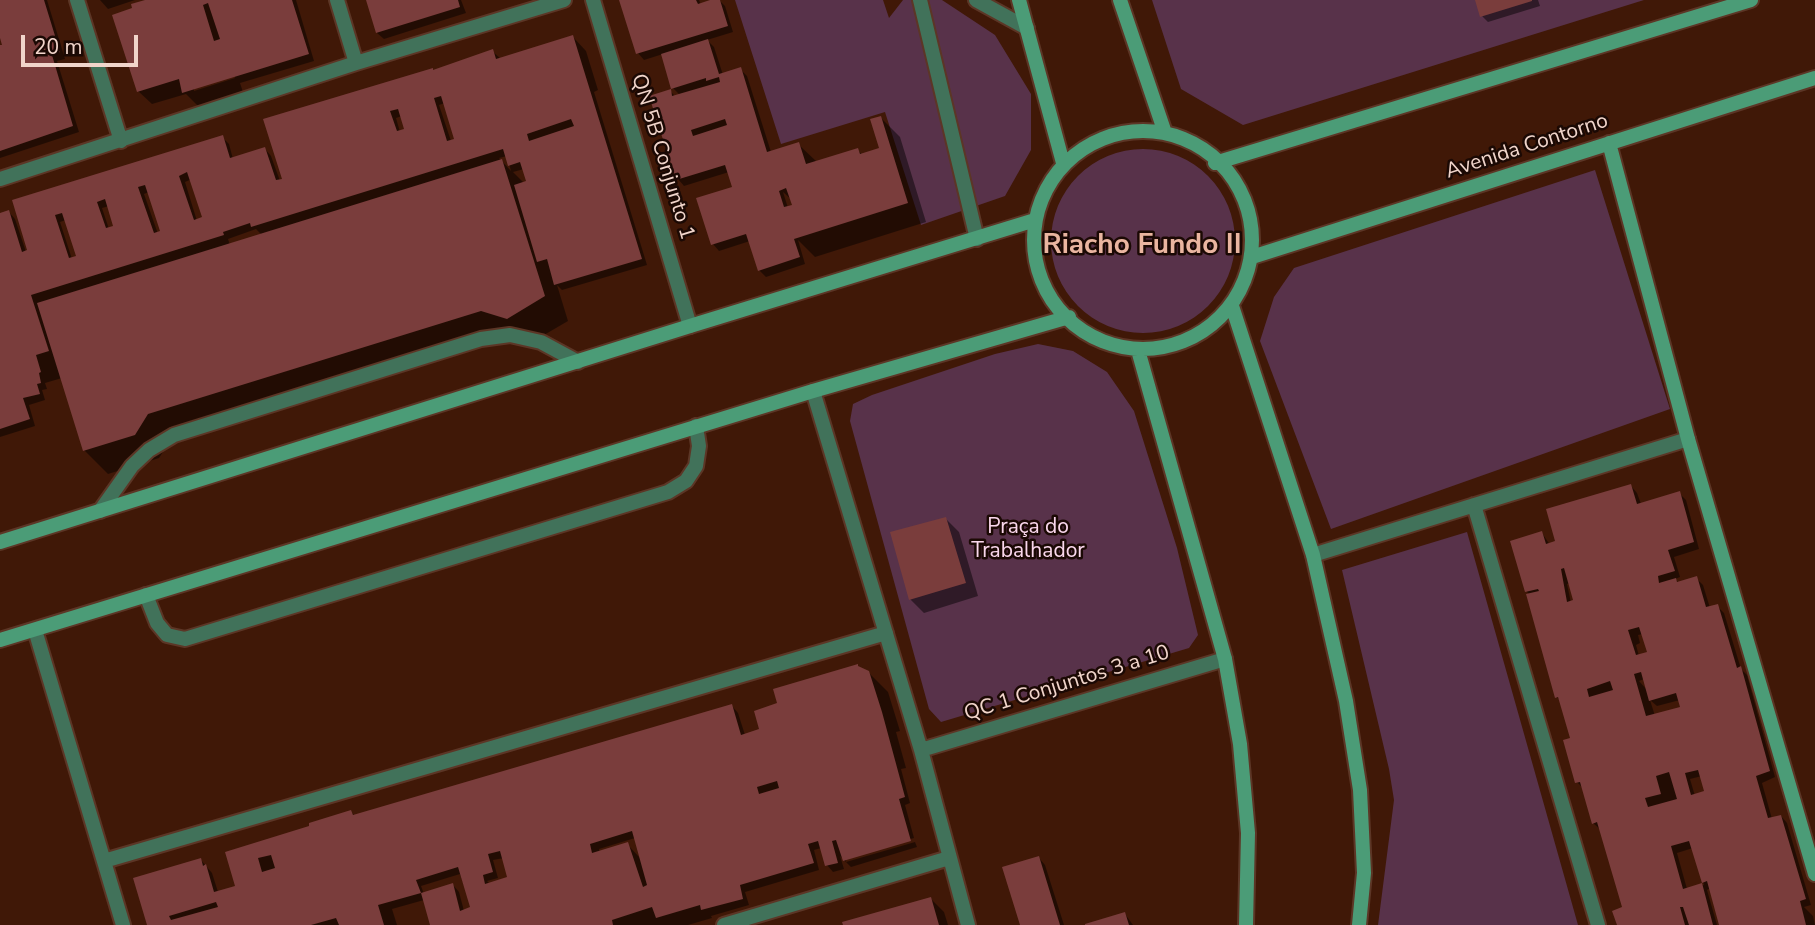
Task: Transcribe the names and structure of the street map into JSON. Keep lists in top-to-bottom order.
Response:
{
  "streets": {
    "main road": ["Avenida Contorno"],
    "street": ["QN 5B Conjunto 1", "QC 1 Conjuntos 3 a 10"]
  },
  "districts": ["Riacho Fundo II"],
  "parks": ["Praça do Trabalhador"],
  "scale_bar": "20 m"
}
